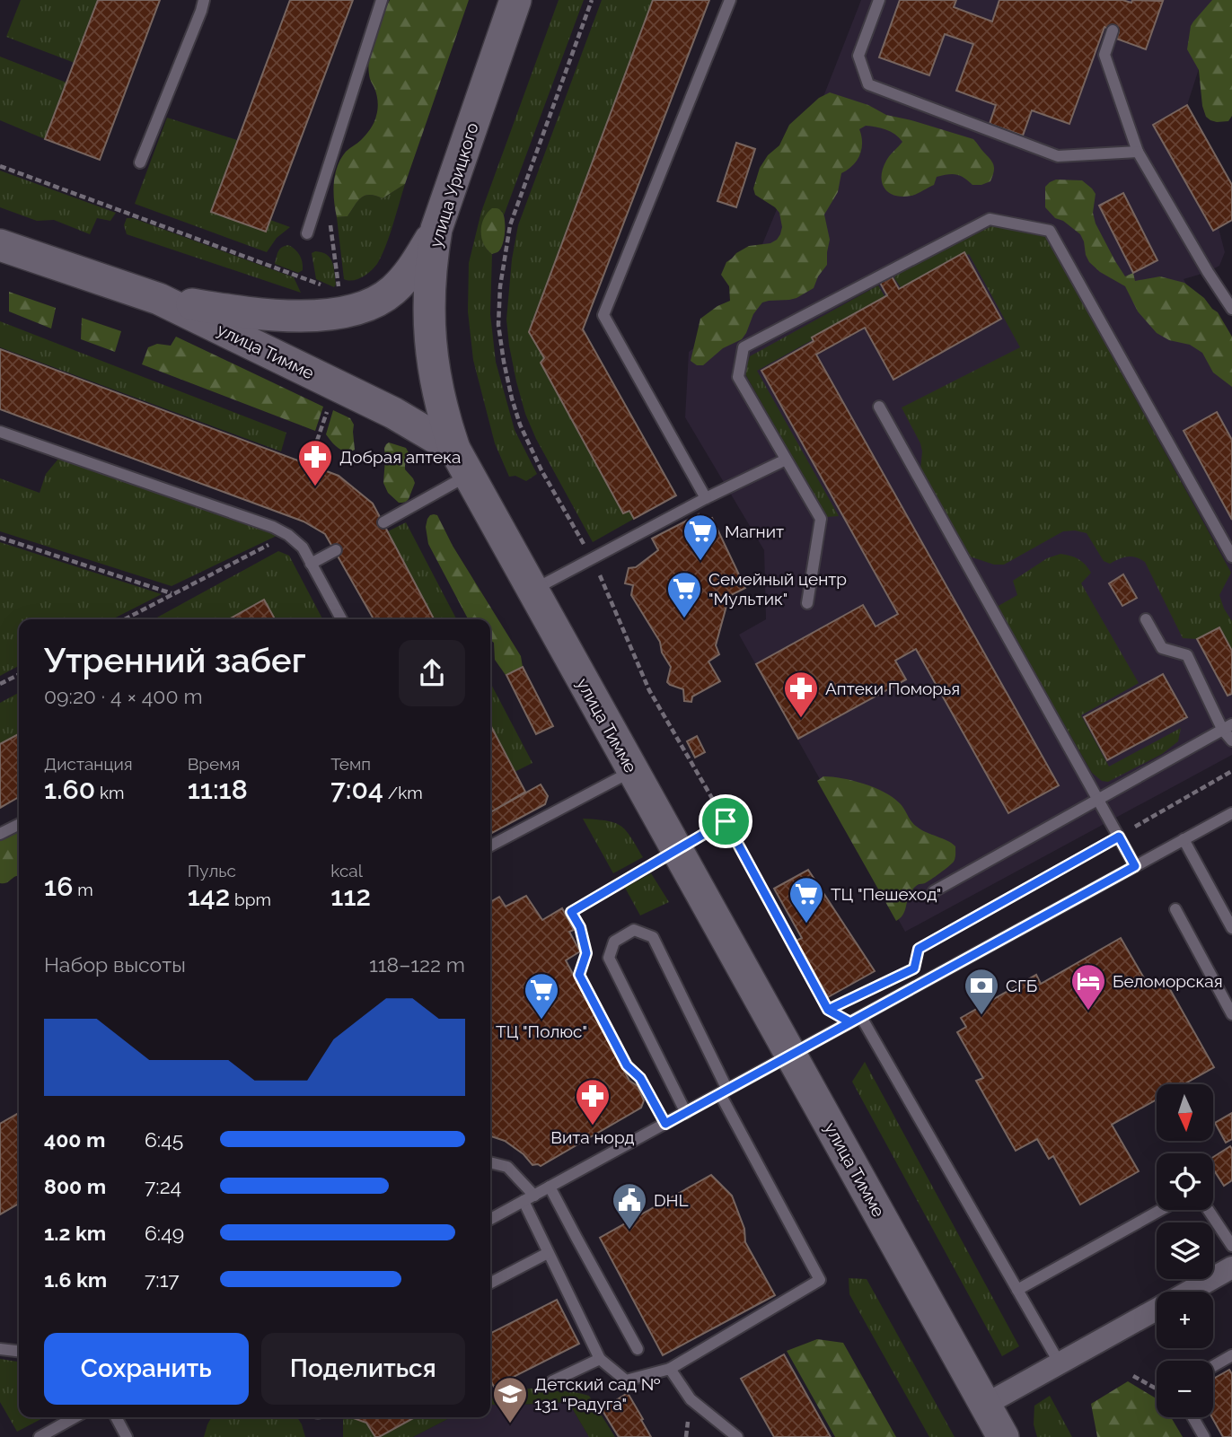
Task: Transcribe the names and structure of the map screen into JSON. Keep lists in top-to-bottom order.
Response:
{
  "streets": {
    "main road": ["улица Урицкого", "улица Тимме"]
  },
  "crossings": [
    ["улица Урицкого", "улица Тимме"]
  ],
  "places": {
    "pharmacy": ["Добрая аптека", "Аптеки Поморья", "Вита норд"],
    "supermarket": [
      "Магнит",
      "Семейный центр \"Мультик\"",
      "ТЦ \"Пешеход\"",
      "ТЦ \"Полюс\""
    ],
    "hotel": ["Беломорская"],
    "bank": ["СГБ"],
    "public building": ["DHL"],
    "school or university": ["Детский сад № 131 \"Радуга\""]
  },
  "north": "bottom",
  "page": {
    "heading": ["Утренний забег", "09:20 · 4 × 400 m"],
    "stats": [
      ["Дистанция", "1.60 km"],
      ["Время", "11:18"],
      ["Темп", "7:04 /km"],
      ["16 m"],
      ["Пульс", "142 bpm"],
      ["kcal", "112"]
    ],
    "chart": ["Набор высоты", "118–122 m"],
    "map_buttons": ["+", "−"],
    "list": [
      {
        "name": "400 m",
        "note": "6:45"
      },
      {
        "name": "800 m",
        "note": "7:24"
      },
      {
        "name": "1.2 km",
        "note": "6:49"
      },
      {
        "name": "1.6 km",
        "note": "7:17"
      }
    ],
    "buttons": ["Сохранить", "Поделиться"]
  }
}
